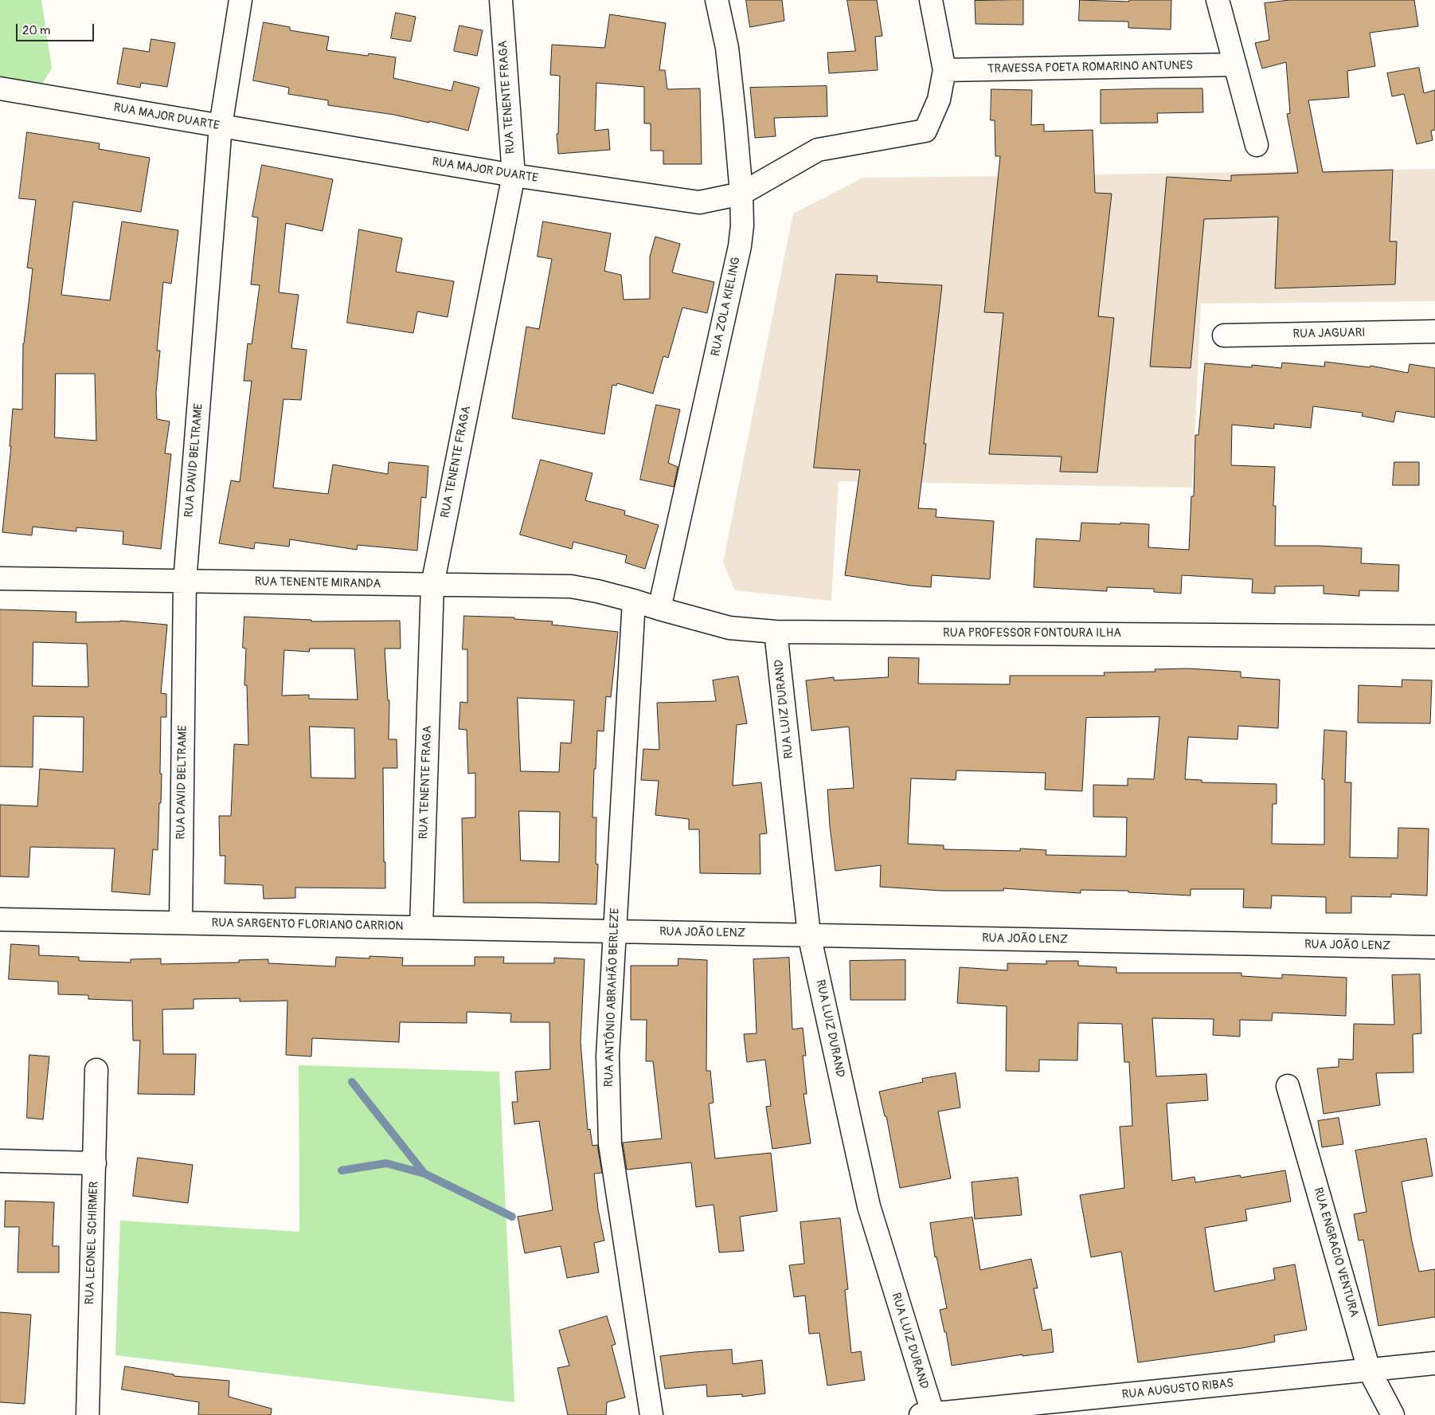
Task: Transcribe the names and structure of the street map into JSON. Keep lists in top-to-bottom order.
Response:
{
  "streets": {
    "street": [
      "TRAVESSA POETA ROMARINO ANTUNES",
      "RUA TENENTE FRAGA",
      "RUA MAJOR DUARTE",
      "RUA ZOLA KIELING",
      "RUA JAGUARI",
      "RUA DAVID BELTRAME",
      "RUA TENENTE MIRANDA",
      "RUA PROFESSOR FONTOURA ILHA",
      "RUA LUIZ DURAND",
      "RUA SARGENTO FLORIANO CARRION",
      "RUA JOÃO LENZ",
      "RUA ANTÔNIO ABRAHÃO BERLEZE",
      "RUA LEONEL SCHIRMER",
      "RUA ENGRACIO VENTURA",
      "RUA AUGUSTO RIBAS"
    ]
  },
  "crossings": [
    ["TRAVESSA POETA ROMARINO ANTUNES", "RUA MAJOR DUARTE"],
    ["RUA TENENTE FRAGA", "RUA MAJOR DUARTE"],
    ["RUA TENENTE FRAGA", "RUA TENENTE MIRANDA"],
    ["RUA TENENTE FRAGA", "RUA SARGENTO FLORIANO CARRION"],
    ["RUA MAJOR DUARTE", "RUA ZOLA KIELING"],
    ["RUA MAJOR DUARTE", "RUA DAVID BELTRAME"],
    ["RUA ZOLA KIELING", "RUA PROFESSOR FONTOURA ILHA"],
    ["RUA DAVID BELTRAME", "RUA TENENTE MIRANDA"],
    ["RUA DAVID BELTRAME", "RUA SARGENTO FLORIANO CARRION"],
    ["RUA TENENTE MIRANDA", "RUA PROFESSOR FONTOURA ILHA"],
    ["RUA TENENTE MIRANDA", "RUA ANTÔNIO ABRAHÃO BERLEZE"],
    ["RUA PROFESSOR FONTOURA ILHA", "RUA LUIZ DURAND"],
    ["RUA PROFESSOR FONTOURA ILHA", "RUA ANTÔNIO ABRAHÃO BERLEZE"],
    ["RUA LUIZ DURAND", "RUA JOÃO LENZ"],
    ["RUA LUIZ DURAND", "RUA AUGUSTO RIBAS"],
    ["RUA SARGENTO FLORIANO CARRION", "RUA JOÃO LENZ"],
    ["RUA SARGENTO FLORIANO CARRION", "RUA ANTÔNIO ABRAHÃO BERLEZE"],
    ["RUA JOÃO LENZ", "RUA ANTÔNIO ABRAHÃO BERLEZE"],
    ["RUA ENGRACIO VENTURA", "RUA AUGUSTO RIBAS"]
  ],
  "scale_bar": "20 m"
}
